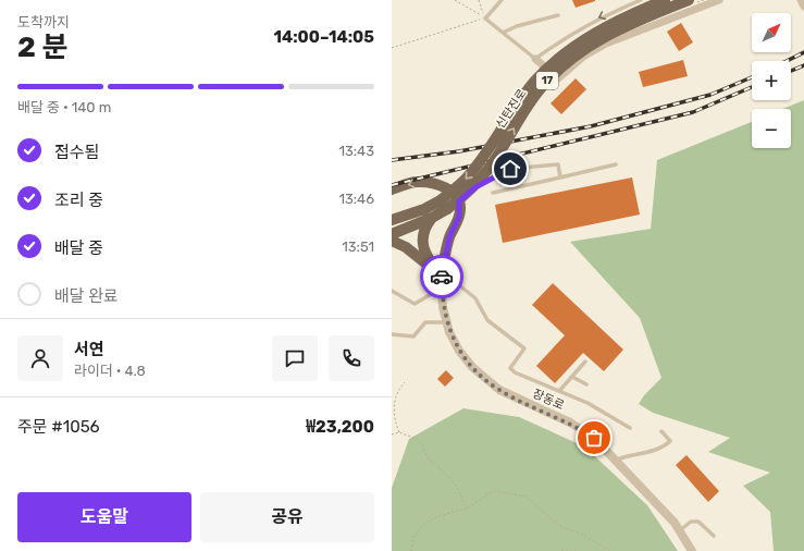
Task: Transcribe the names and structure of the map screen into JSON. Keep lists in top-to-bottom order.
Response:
{
  "streets": {
    "main road": ["17", "신탄진로"],
    "street": ["장동로"]
  },
  "north": "top right",
  "page": {
    "heading": ["2 분", "도착까지", "14:00–14:05"],
    "panel": [
      "서연",
      "라이더 · 4.8",
      "주문 #1056",
      "₩23,200"
    ],
    "map_buttons": ["+", "−"],
    "bar": "배달 중 · 140 m",
    "list": [
      ["접수됨", "13:43"],
      ["조리 중", "13:46"],
      ["배달 중", "13:51"],
      "배달 완료"
    ],
    "buttons": ["도움말", "공유"]
  }
}
